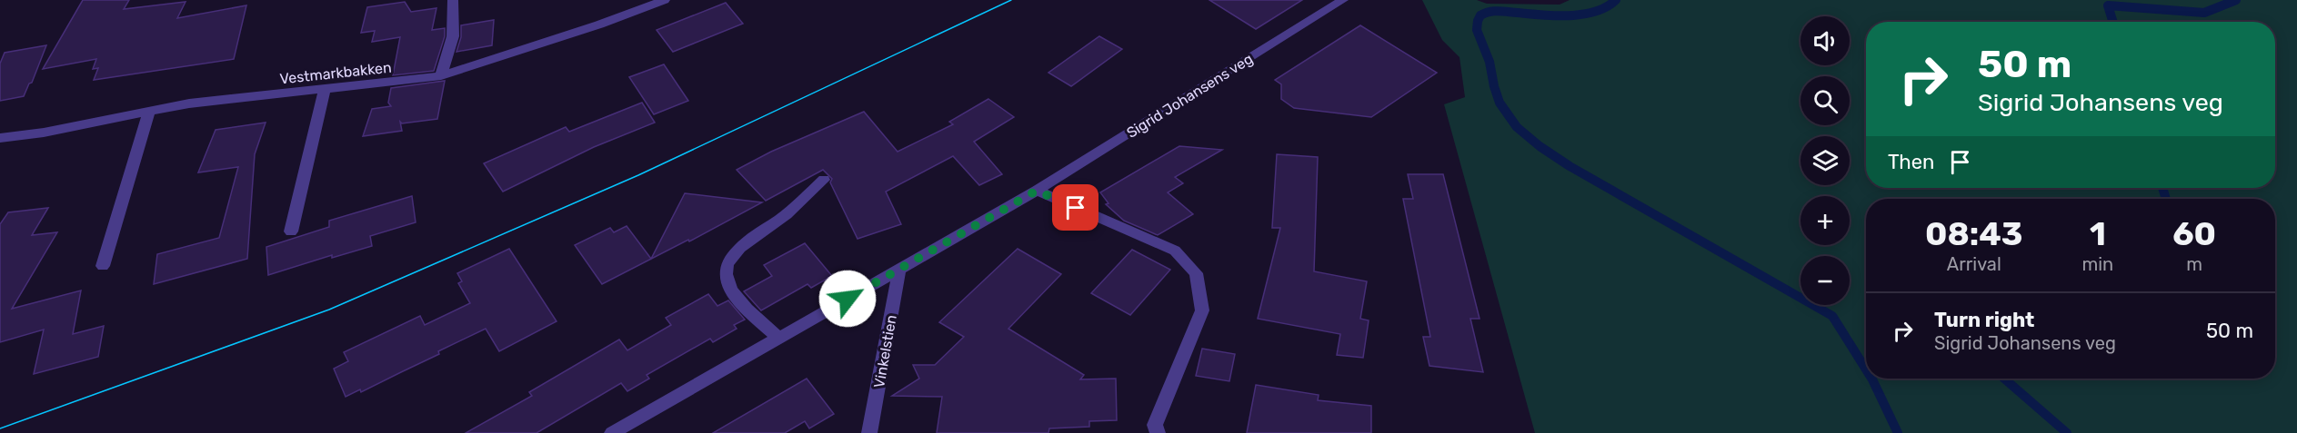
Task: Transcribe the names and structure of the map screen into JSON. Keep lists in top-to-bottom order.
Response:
{
  "streets": {
    "street": ["Vestmarkbakken", "Sigrid Johansens veg", "Vinkelstien"]
  },
  "crossings": [
    ["Sigrid Johansens veg", "Vinkelstien"]
  ],
  "page": {
    "map_buttons": ["+", "−"],
    "turn": ["50 m", "Sigrid Johansens veg"],
    "then": "Then",
    "eta": [
      "08:43",
      "Arrival",
      "1",
      "min",
      "60",
      "m"
    ],
    "list": [
      {
        "name": "Turn right",
        "note": "Sigrid Johansens veg",
        "value": "50 m"
      }
    ]
  }
}
